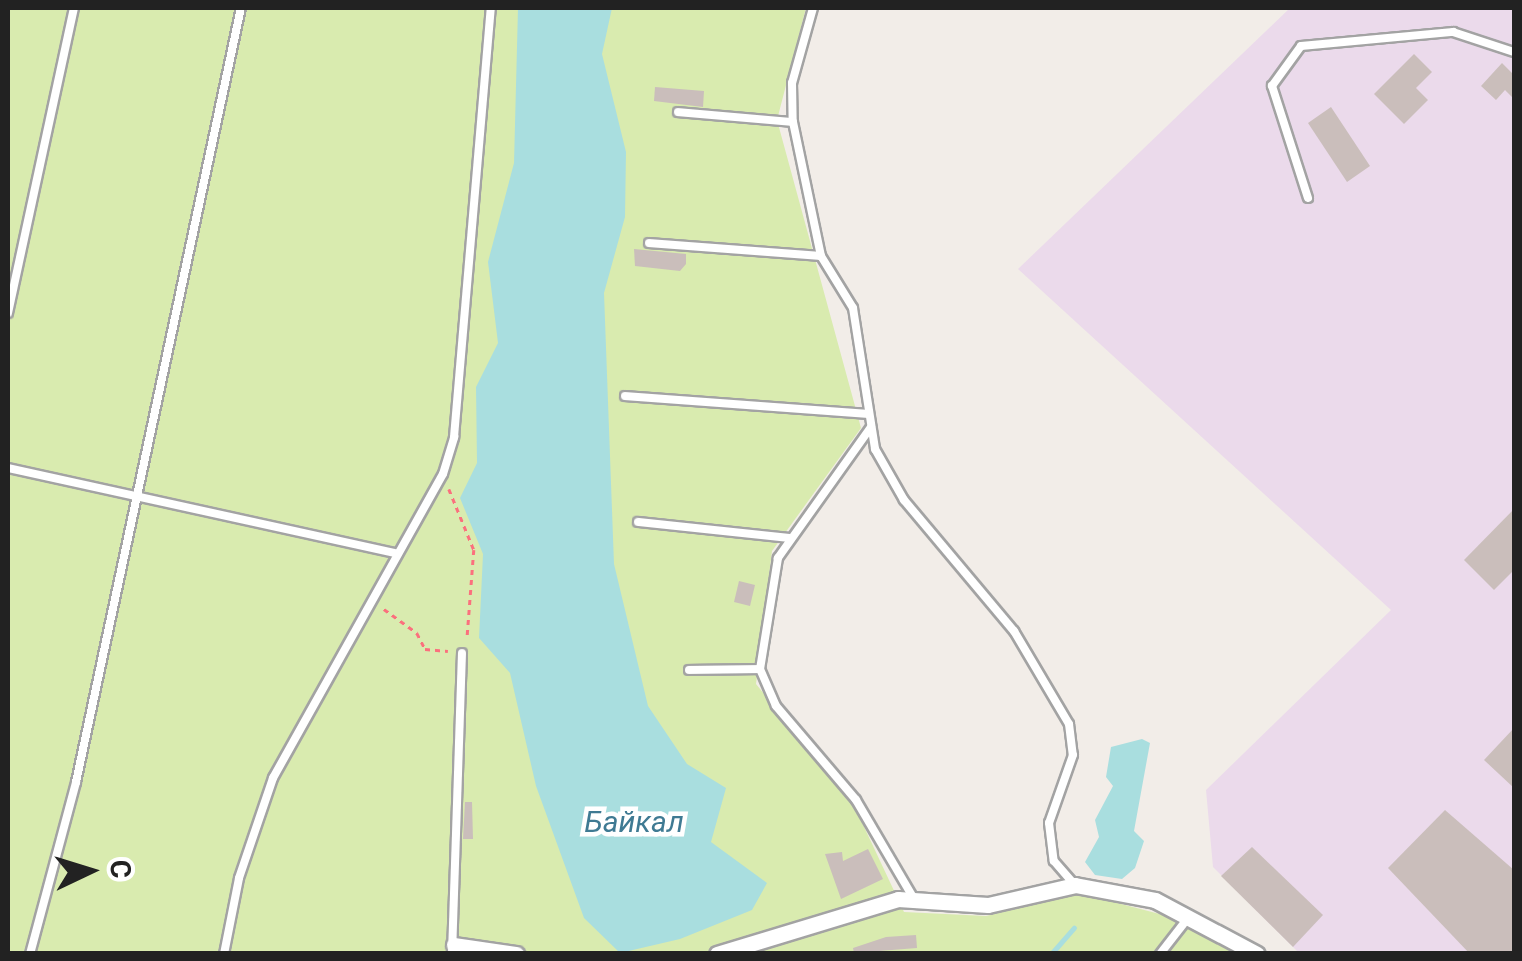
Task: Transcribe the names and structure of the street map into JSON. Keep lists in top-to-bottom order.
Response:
{
  "water": ["Байкал"],
  "north": "right"
}
